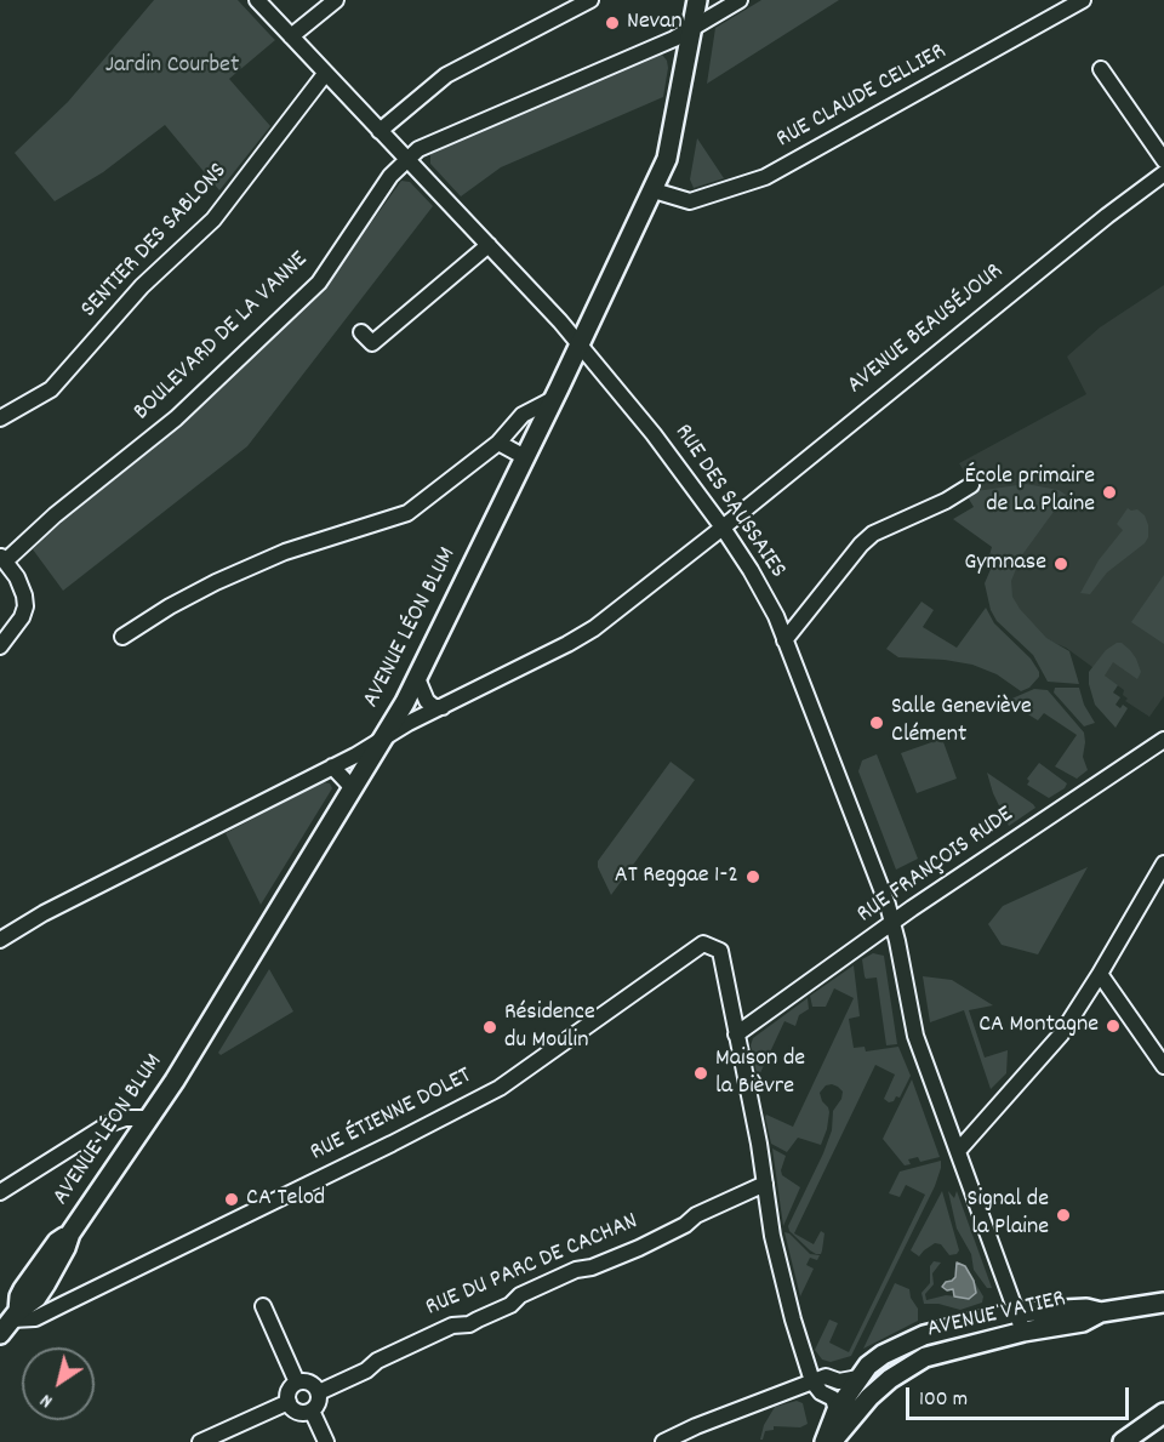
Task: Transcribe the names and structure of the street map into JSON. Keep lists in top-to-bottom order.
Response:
{
  "streets": {
    "main road": ["AVENUE LÉON BLUM", "AVENUE VATIER"],
    "street": [
      "RUE CLAUDE CELLIER",
      "SENTIER DES SABLONS",
      "AVENUE BEAUSÉJOUR",
      "BOULEVARD DE LA VANNE",
      "RUE DES SAUSSAIES",
      "RUE FRANÇOIS RUDE",
      "RUE ÉTIENNE DOLET",
      "RUE DU PARC DE CACHAN"
    ]
  },
  "crossings": [
    ["RUE CLAUDE CELLIER", "AVENUE LÉON BLUM"],
    ["SENTIER DES SABLONS", "RUE DES SAUSSAIES"],
    ["AVENUE BEAUSÉJOUR", "RUE DES SAUSSAIES"],
    ["AVENUE BEAUSÉJOUR", "AVENUE LÉON BLUM"],
    ["BOULEVARD DE LA VANNE", "RUE DES SAUSSAIES"],
    ["BOULEVARD DE LA VANNE", "AVENUE LÉON BLUM"],
    ["RUE DES SAUSSAIES", "AVENUE LÉON BLUM"],
    ["RUE DES SAUSSAIES", "RUE FRANÇOIS RUDE"],
    ["RUE DES SAUSSAIES", "AVENUE VATIER"],
    ["AVENUE LÉON BLUM", "RUE ÉTIENNE DOLET"],
    ["RUE FRANÇOIS RUDE", "RUE ÉTIENNE DOLET"]
  ],
  "parks": ["Jardin Courbet"],
  "places": [
    "Nevan",
    "École primaire de La Plaine",
    "Gymnase",
    "Salle Geneviève Clément",
    "AT Reggae 1-2",
    "CA Montagne",
    "Résidence du Moulin",
    "Maison de la Bièvre",
    "CA Telod",
    "Signal de la Plaine"
  ],
  "scale_bar": "100 m",
  "north": "bottom left"
}
